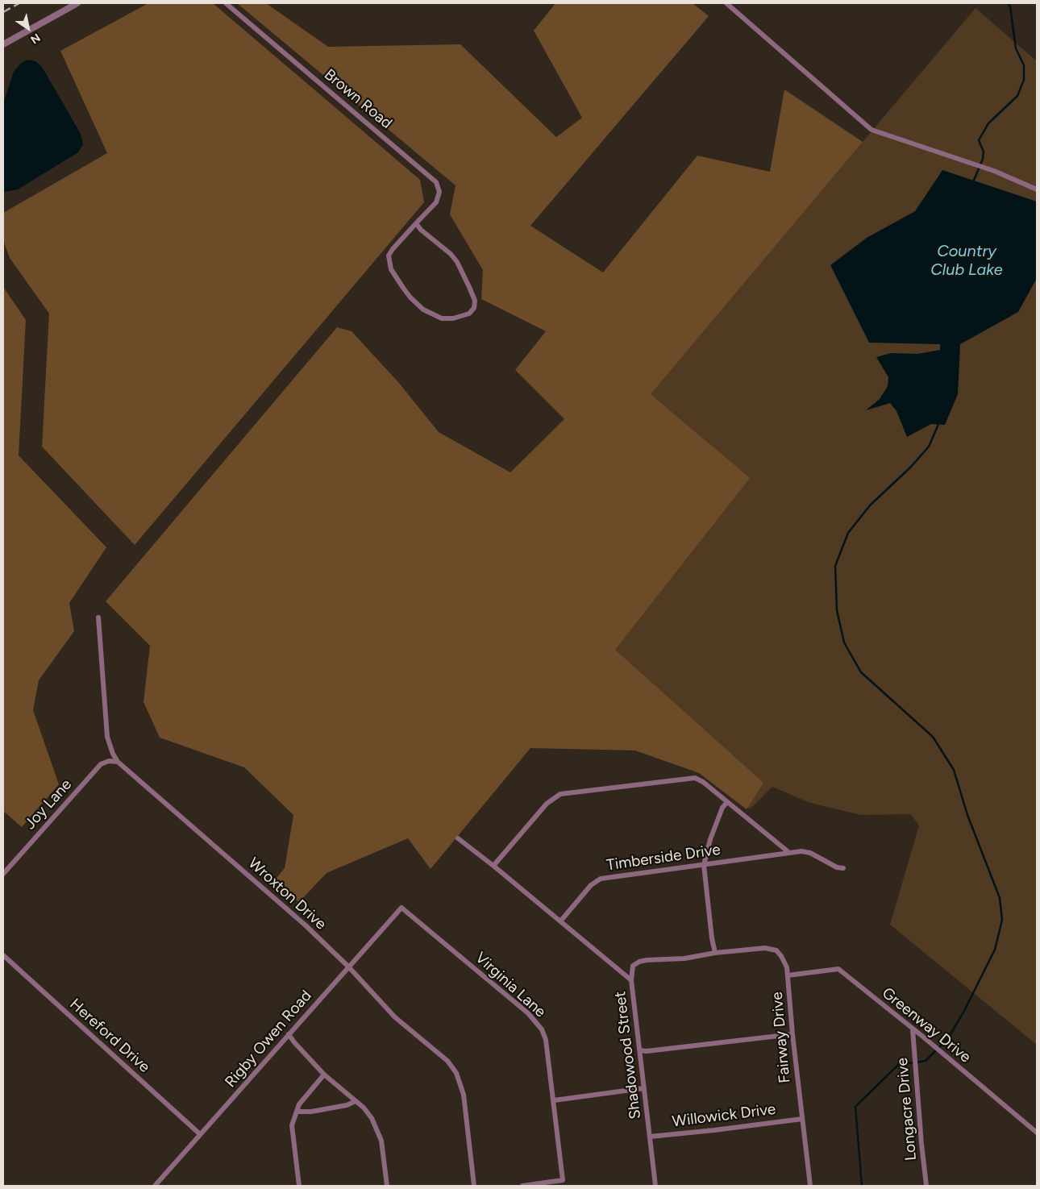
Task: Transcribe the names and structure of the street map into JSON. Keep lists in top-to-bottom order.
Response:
{
  "streets": {
    "street": [
      "Brown Road",
      "Joy Lane",
      "Timberside Drive",
      "Wroxton Drive",
      "Virginia Lane",
      "Greenway Drive",
      "Hereford Drive",
      "Fairway Drive",
      "Rigby Owen Road",
      "Shadowood Street",
      "Longacre Drive",
      "Willowick Drive"
    ]
  },
  "crossings": [
    ["Joy Lane", "Wroxton Drive"],
    ["Timberside Drive", "Shadowood Street"],
    ["Wroxton Drive", "Rigby Owen Road"],
    ["Virginia Lane", "Rigby Owen Road"],
    ["Greenway Drive", "Fairway Drive"],
    ["Greenway Drive", "Longacre Drive"],
    ["Hereford Drive", "Rigby Owen Road"],
    ["Fairway Drive", "Willowick Drive"],
    ["Shadowood Street", "Willowick Drive"]
  ],
  "water": ["Country Club Lake"],
  "north": "bottom right"
}
